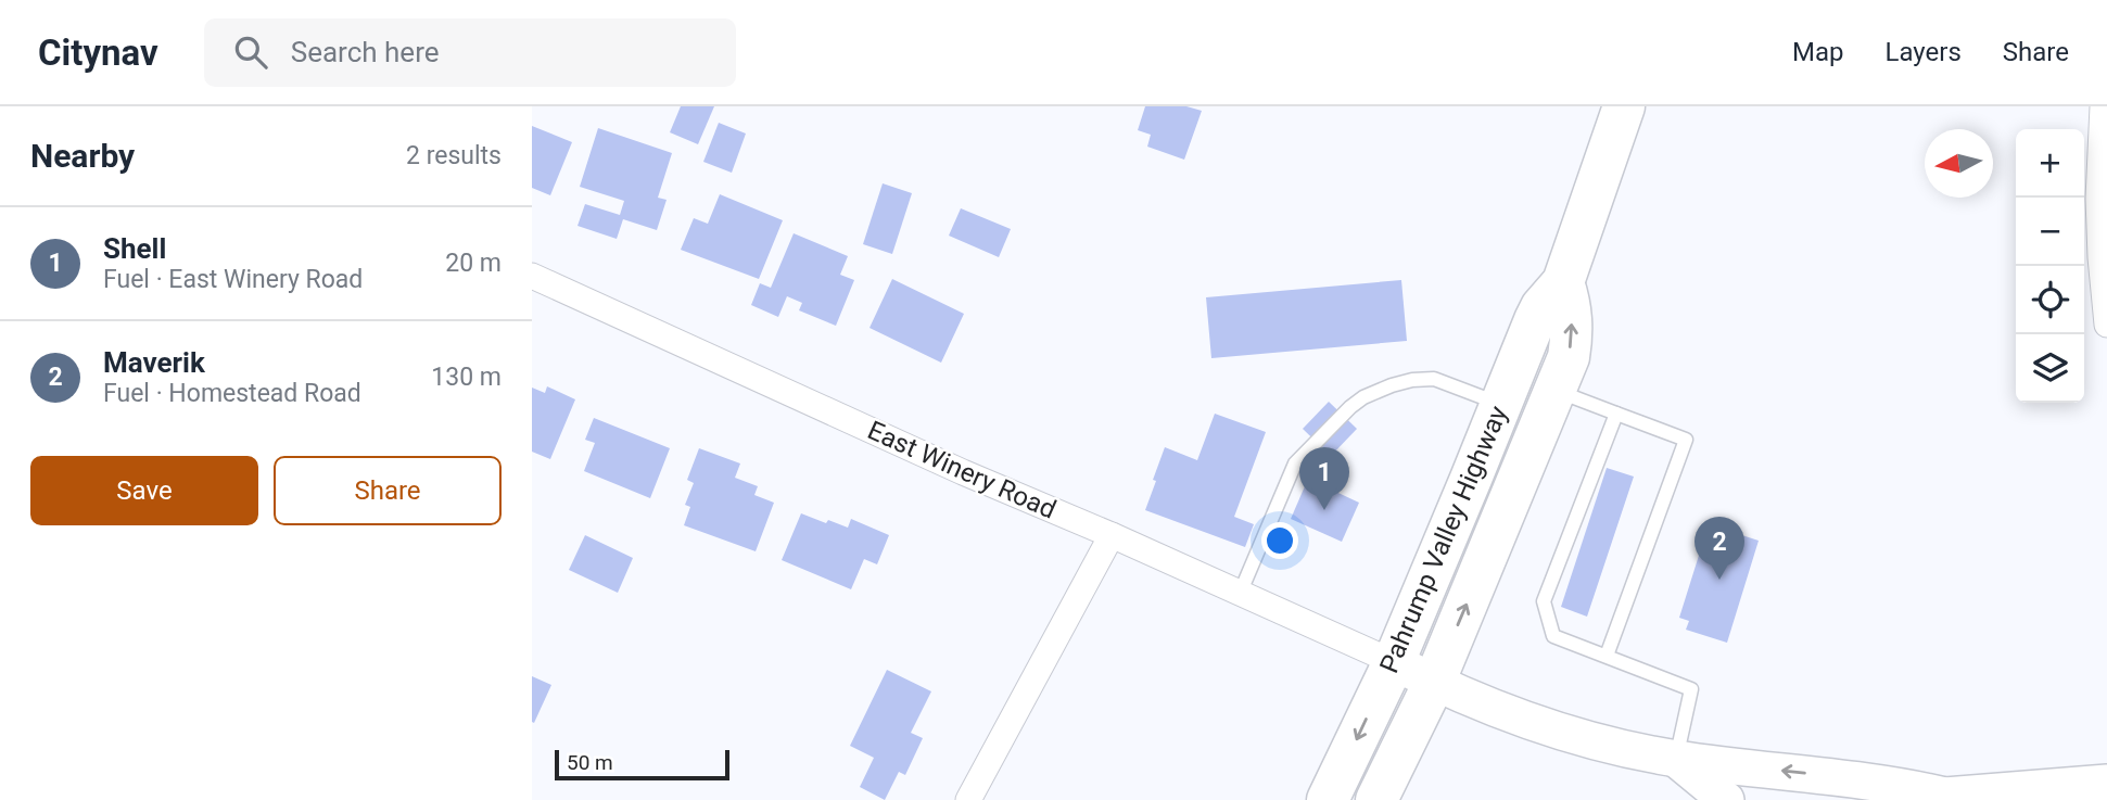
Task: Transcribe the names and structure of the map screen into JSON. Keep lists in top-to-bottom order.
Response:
{
  "streets": {
    "highway": ["Pahrump Valley Highway"],
    "street": ["East Winery Road"]
  },
  "crossings": [
    ["East Winery Road", "Pahrump Valley Highway"]
  ],
  "scale_bar": "50 m",
  "north": "left",
  "page": {
    "header": "Citynav",
    "search": "Search here",
    "nav": ["Map", "Layers", "Share"],
    "heading": ["Nearby", "2 results"],
    "map_buttons": ["+", "−"],
    "list": [
      {
        "mark": "1",
        "name": "Shell",
        "note": "Fuel · East Winery Road",
        "value": "20 m"
      },
      {
        "mark": "2",
        "name": "Maverik",
        "note": "Fuel · Homestead Road",
        "value": "130 m"
      }
    ],
    "buttons": ["Save", "Share"],
    "pins": ["1", "2"],
    "scale": "50 m"
  }
}
